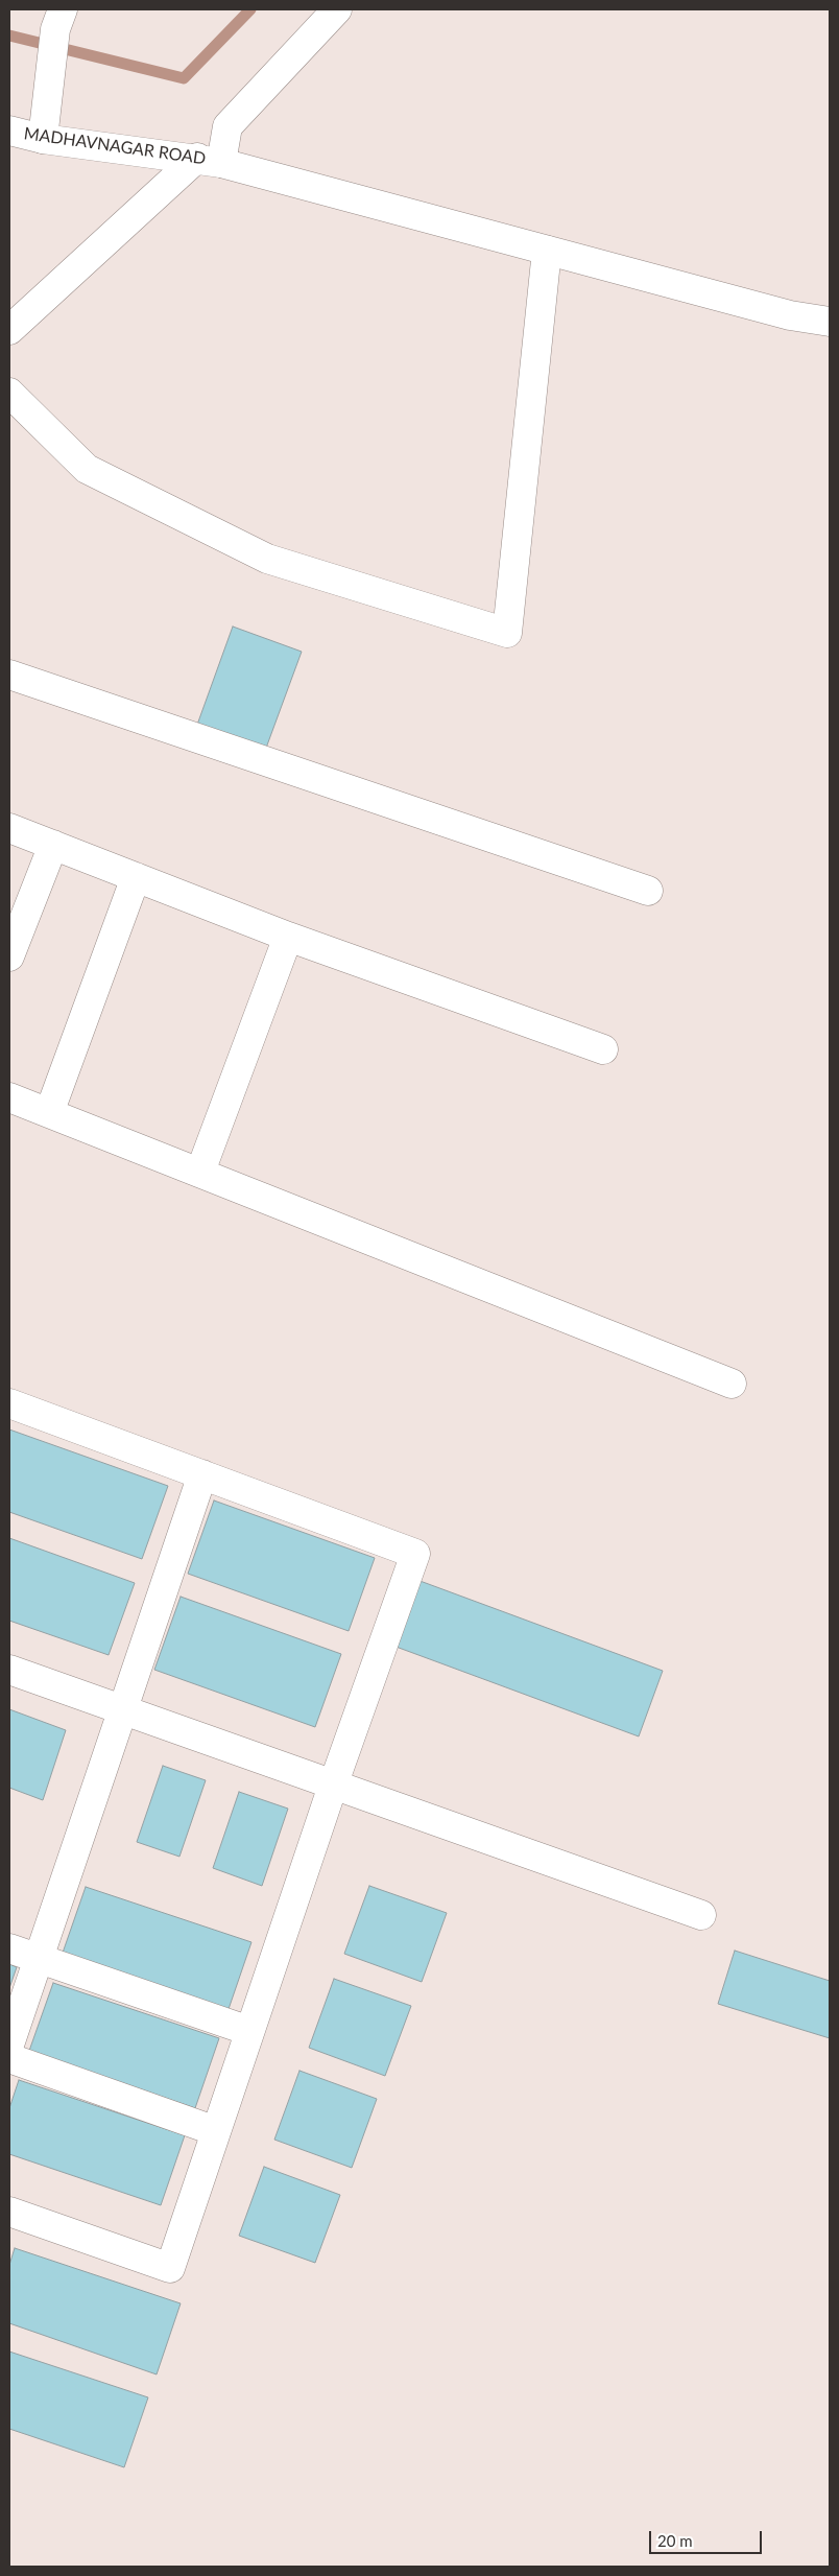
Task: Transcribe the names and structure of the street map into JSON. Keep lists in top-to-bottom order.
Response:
{
  "streets": {
    "street": ["MADHAVNAGAR ROAD"]
  },
  "scale_bar": "20 m"
}
